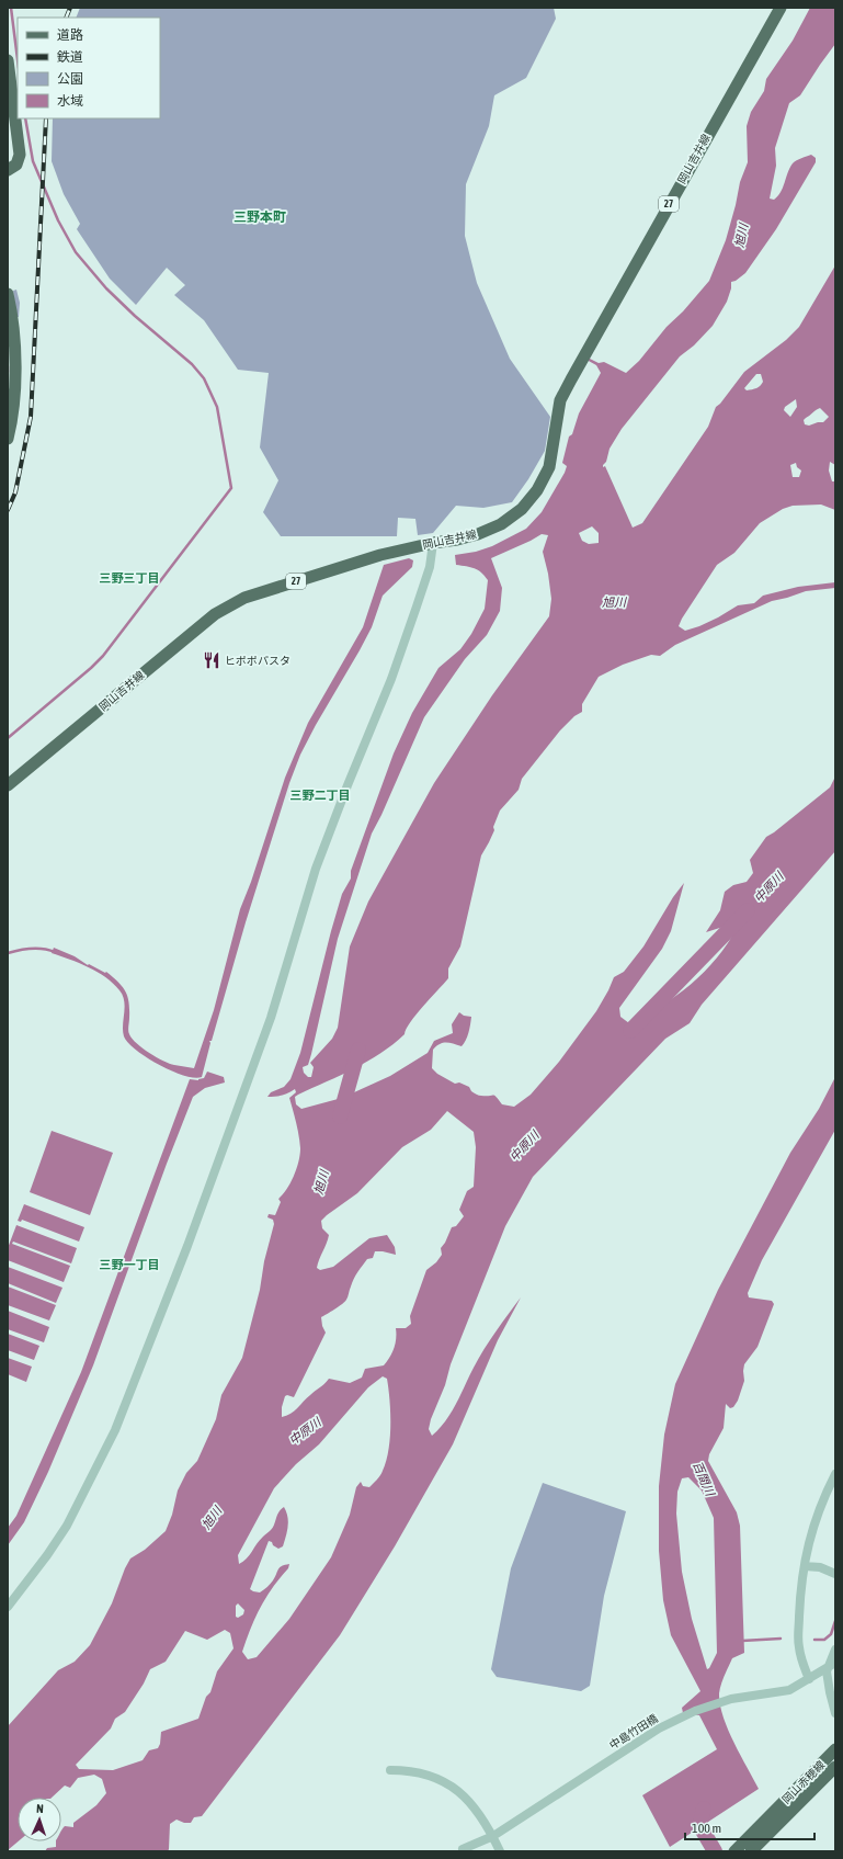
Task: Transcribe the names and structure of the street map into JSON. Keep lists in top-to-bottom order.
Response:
{
  "streets": {
    "main road": ["岡山吉井線", "27", "岡山赤穂線"],
    "street": ["中島竹田橋"]
  },
  "districts": [
    "三野本町",
    "三野三丁目",
    "三野二丁目",
    "三野一丁目"
  ],
  "water": ["旭川", "中原川", "百間川"],
  "places": {
    "restaurant": ["ヒポポパスタ"]
  },
  "legend": [
    "道路",
    "鉄道",
    "公園",
    "水域"
  ],
  "scale_bar": "100 m",
  "north": "top"
}
